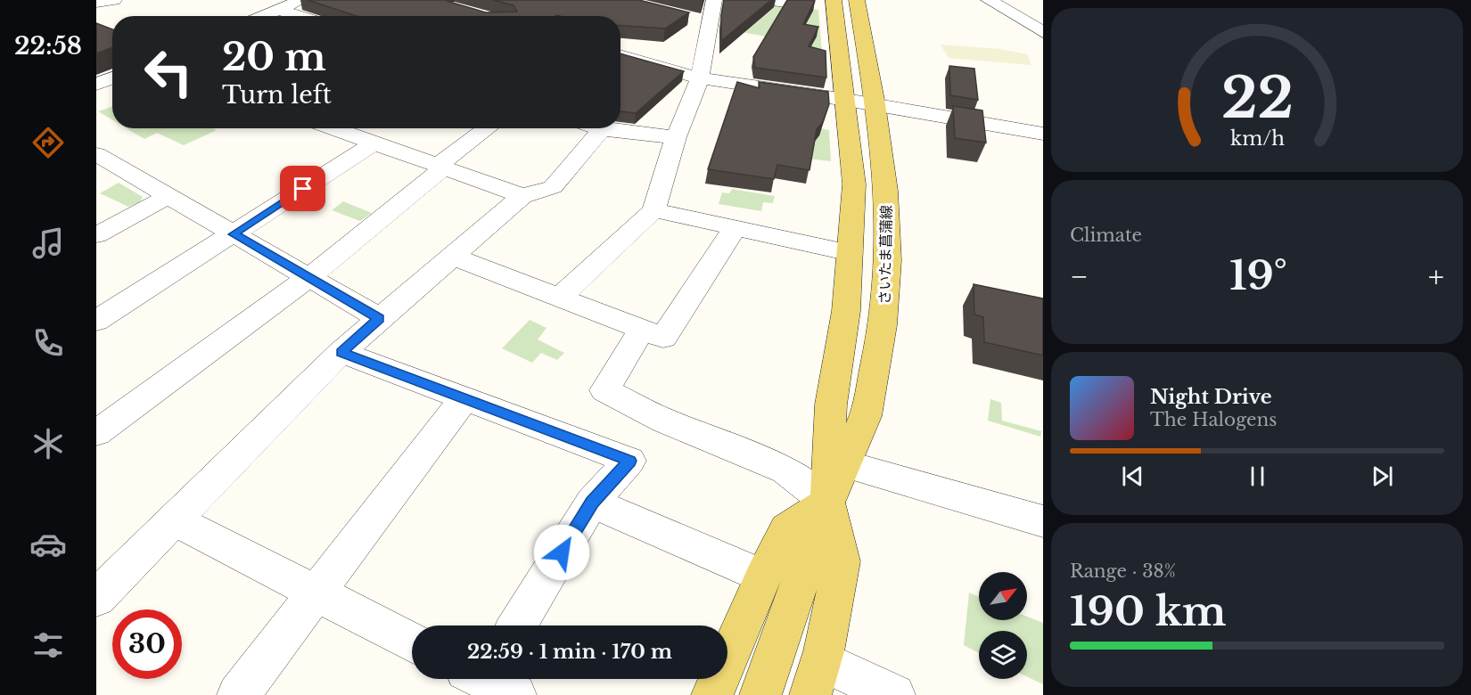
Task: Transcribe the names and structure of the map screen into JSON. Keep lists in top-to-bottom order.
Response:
{
  "streets": {
    "main road": ["さいたま菖蒲線"]
  },
  "north": "top right",
  "page": {
    "tabs": "22:58",
    "turn": ["20 m", "Turn left"],
    "tile": [
      "Climate",
      ["Range · 38%", "190 km"]
    ],
    "heat": ["−", "19°", "+"],
    "song": ["Night Drive", "The Halogens"],
    "limit": "30",
    "trip": "22:59 · 1 min · 170 m",
    "gauge": ["22", "km/h"]
  }
}
